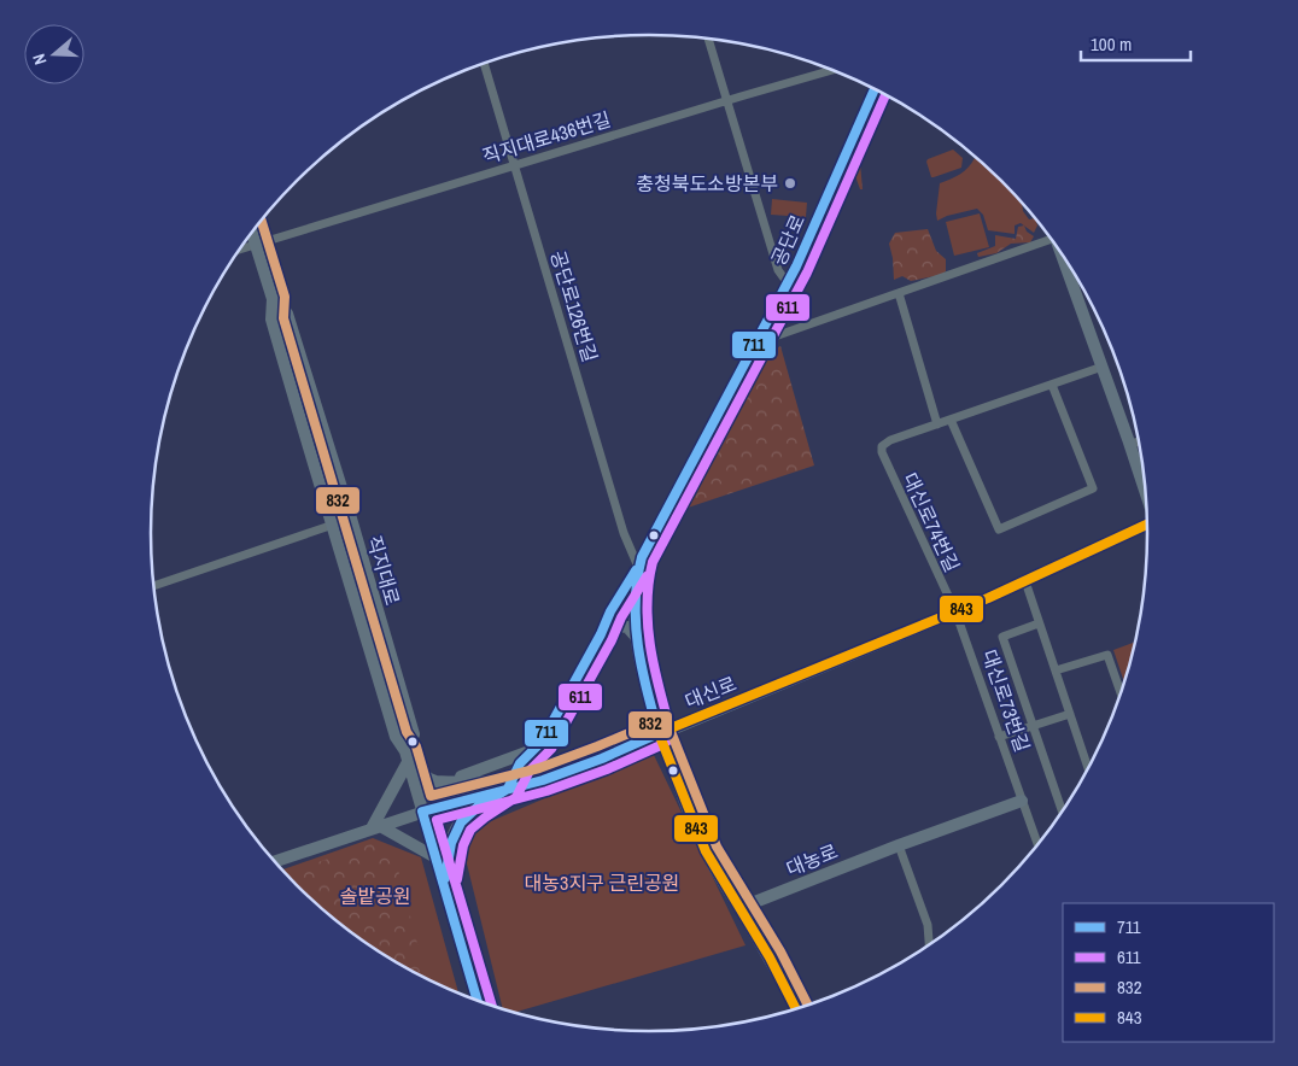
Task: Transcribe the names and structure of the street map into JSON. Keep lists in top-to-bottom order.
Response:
{
  "streets": {
    "street": [
      "직지대로436번길",
      "공단로",
      "공단로126번길",
      "대신로74번길",
      "직지대로",
      "대신로",
      "대신로73번길",
      "대농로"
    ]
  },
  "crossings": [
    ["직지대로436번길", "공단로126번길"],
    ["직지대로436번길", "직지대로"],
    ["공단로", "공단로126번길"],
    ["공단로", "대신로"],
    ["대신로74번길", "대신로"],
    ["대신로74번길", "대신로73번길"],
    ["직지대로", "대신로"],
    ["대신로", "대신로73번길"]
  ],
  "parks": ["대농3지구 근린공원", "솔밭공원"],
  "places": ["충청북도소방본부"],
  "lines": [
    "transit line 711",
    "transit line 611",
    "transit line 832",
    "transit line 843"
  ],
  "legend": [
    "711",
    "611",
    "832",
    "843"
  ],
  "scale_bar": "100 m",
  "north": "left"
}
